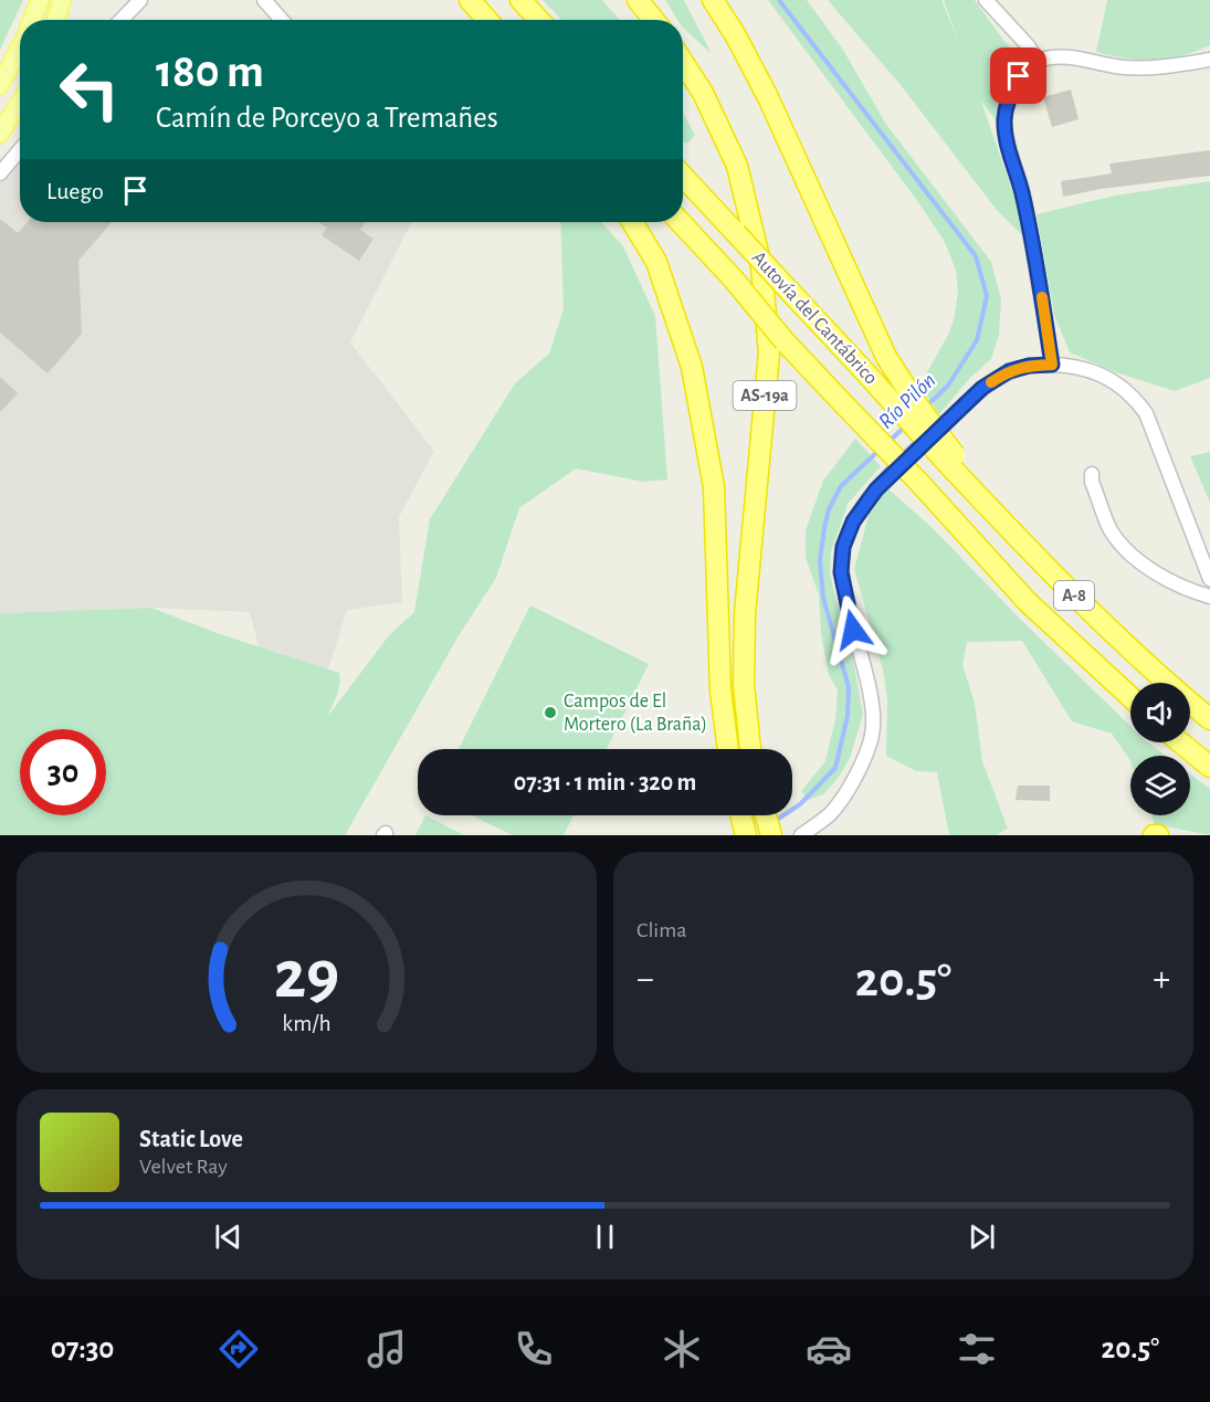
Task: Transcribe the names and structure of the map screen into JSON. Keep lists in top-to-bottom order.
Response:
{
  "streets": {
    "highway": ["Autovía del Cantábrico", "AS-19a", "A-8"]
  },
  "water": ["Río Pilón"],
  "places": ["Campos de El Mortero (La Braña)"],
  "page": {
    "turn": ["180 m", "Camín de Porceyo a Tremañes"],
    "then": "Luego",
    "limit": "30",
    "trip": "07:31 · 1 min · 320 m",
    "tile": "Clima",
    "heat": ["−", "20.5°", "+"],
    "song": ["Static Love", "Velvet Ray"],
    "tabs": ["07:30", "20.5°"],
    "gauge": ["29", "km/h"]
  }
}
